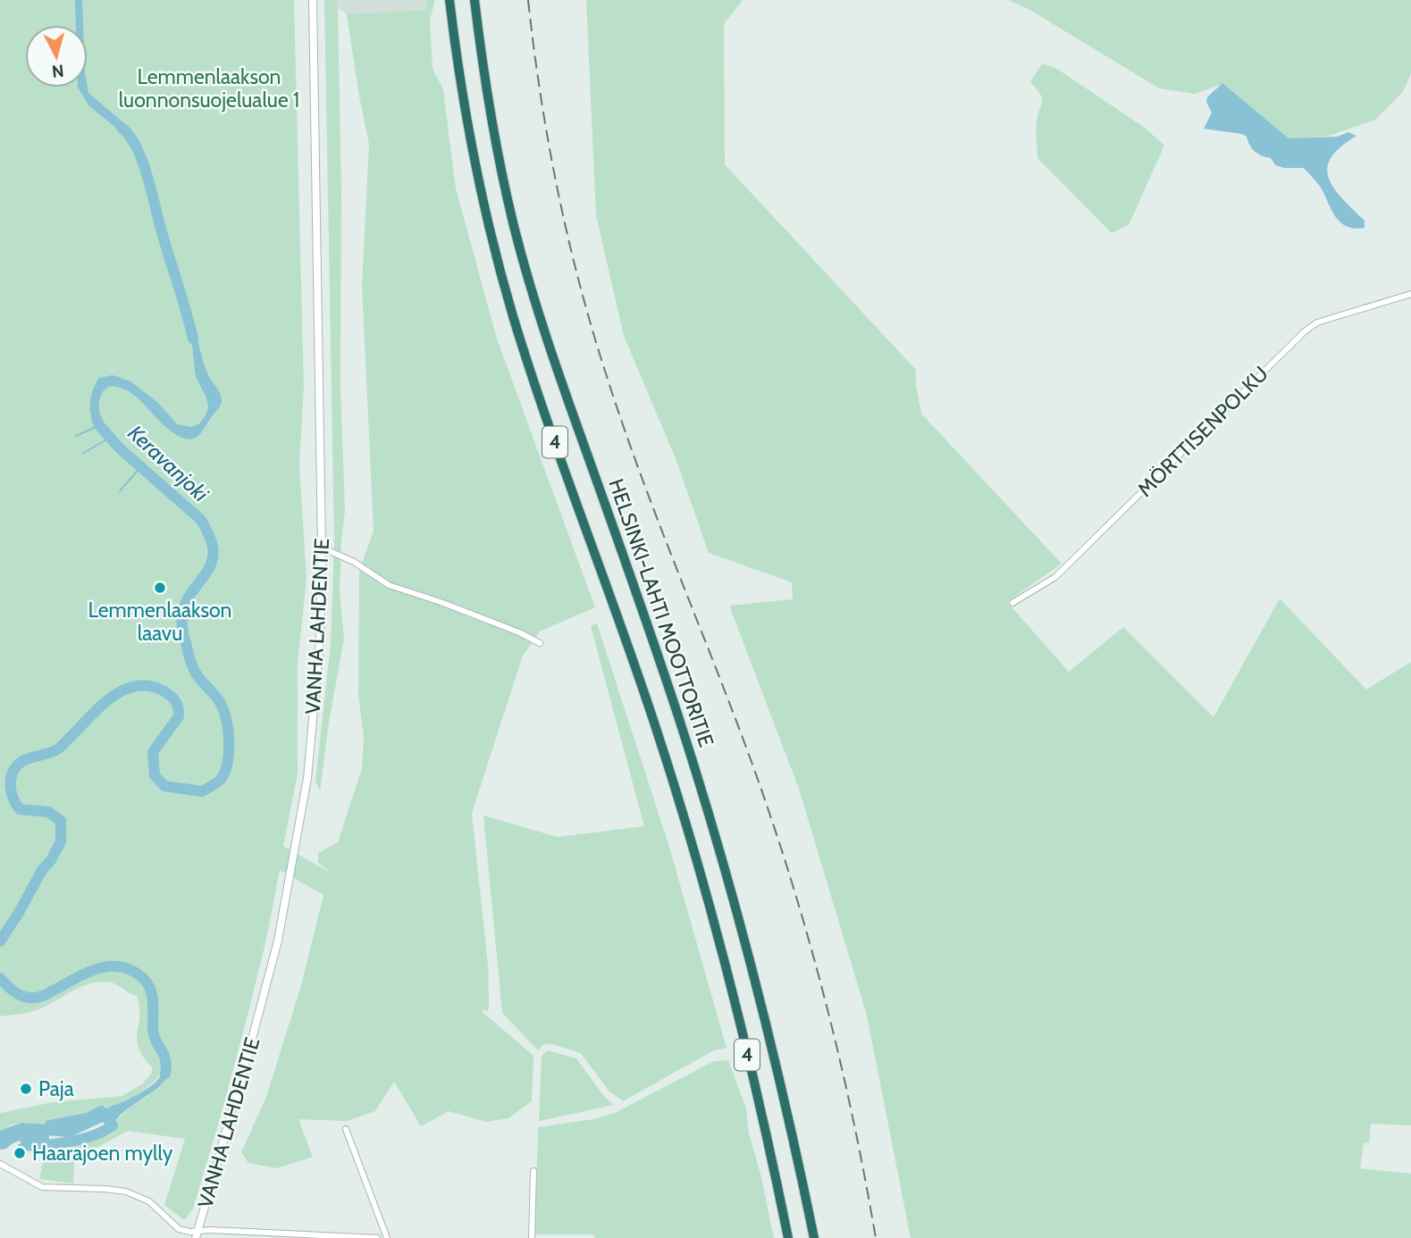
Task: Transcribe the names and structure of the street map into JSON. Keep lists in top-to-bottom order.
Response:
{
  "streets": {
    "highway": ["4", "HELSINKI-LAHTI MOOTTORITIE"],
    "main road": ["VANHA LAHDENTIE"],
    "street": ["MÖRTTISENPOLKU"]
  },
  "water": ["Keravanjoki"],
  "parks": ["Lemmenlaakson luonnonsuojelualue 1"],
  "places": ["Lemmenlaakson laavu", "Paja", "Haarajoen mylly"],
  "north": "bottom"
}
